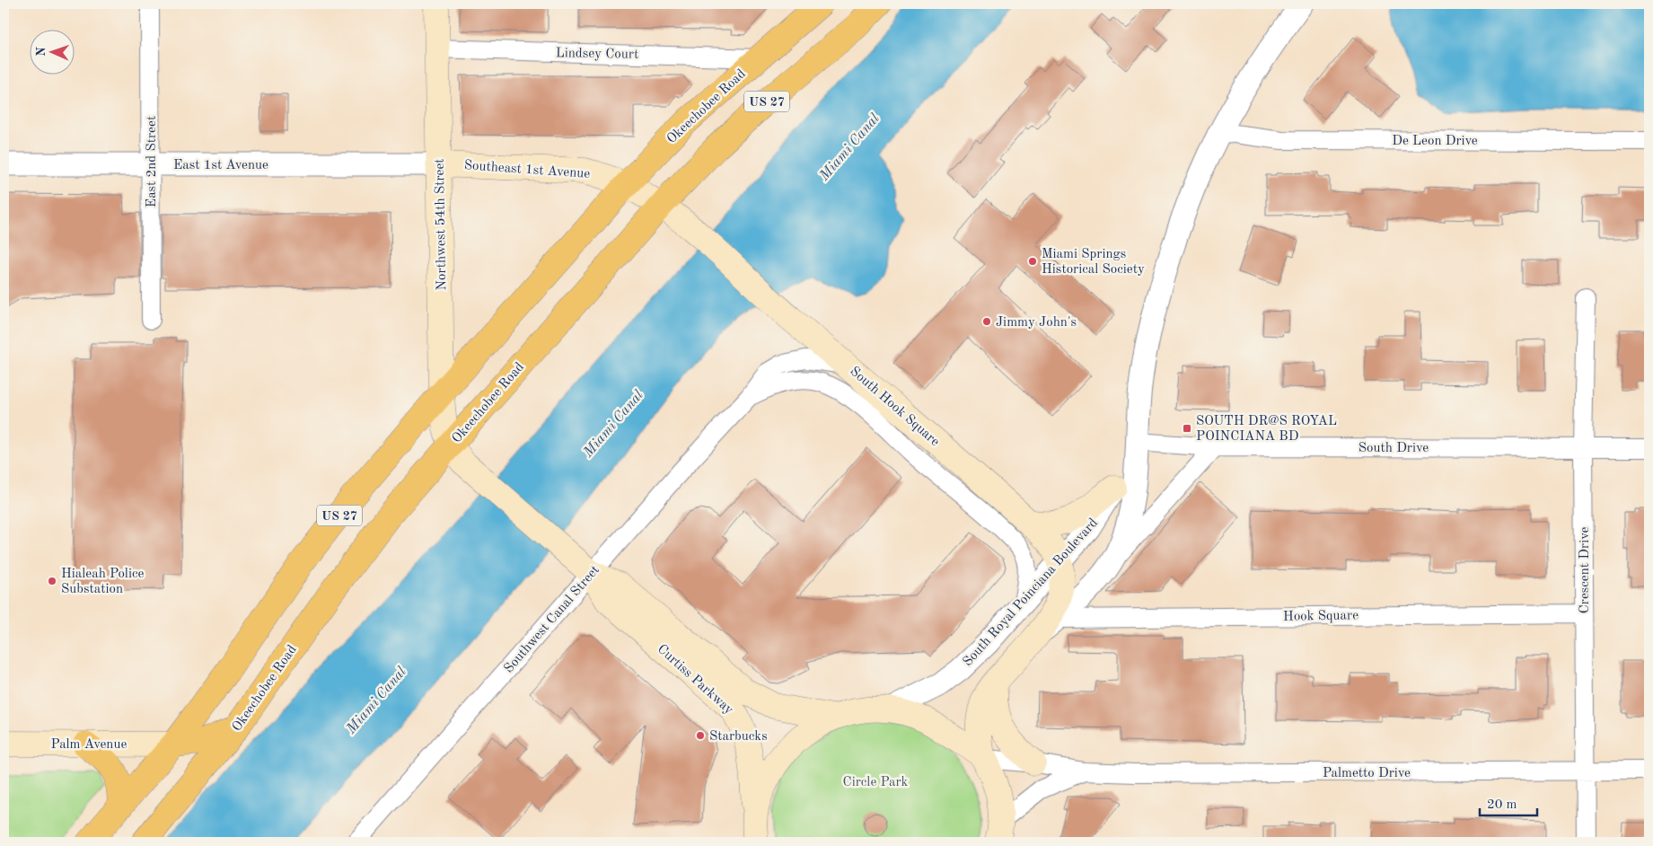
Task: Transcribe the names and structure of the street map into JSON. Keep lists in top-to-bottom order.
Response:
{
  "streets": {
    "highway": ["US 27", "Okeechobee Road"],
    "main road": [
      "Southeast 1st Avenue",
      "Northwest 54th Street",
      "South Hook Square",
      "South Royal Poinciana Boulevard",
      "Curtiss Parkway",
      "Palm Avenue"
    ],
    "street": [
      "Lindsey Court",
      "De Leon Drive",
      "East 2nd Street",
      "East 1st Avenue",
      "South Drive",
      "Crescent Drive",
      "Hook Square",
      "Southwest Canal Street",
      "Palmetto Drive"
    ]
  },
  "crossings": [
    ["Lindsey Court", "Okeechobee Road"],
    ["Lindsey Court", "Northwest 54th Street"],
    ["Okeechobee Road", "Southeast 1st Avenue"],
    ["Okeechobee Road", "Northwest 54th Street"],
    ["Okeechobee Road", "South Hook Square"],
    ["Okeechobee Road", "Curtiss Parkway"],
    ["Okeechobee Road", "Palm Avenue"],
    ["De Leon Drive", "South Royal Poinciana Boulevard"],
    ["East 2nd Street", "East 1st Avenue"],
    ["East 1st Avenue", "Southeast 1st Avenue"],
    ["East 1st Avenue", "Northwest 54th Street"],
    ["Southeast 1st Avenue", "Northwest 54th Street"],
    ["Southeast 1st Avenue", "South Hook Square"],
    ["Northwest 54th Street", "Curtiss Parkway"],
    ["South Hook Square", "South Royal Poinciana Boulevard"],
    ["South Hook Square", "Southwest Canal Street"],
    ["South Drive", "Crescent Drive"],
    ["South Drive", "South Royal Poinciana Boulevard"],
    ["Crescent Drive", "Hook Square"],
    ["Crescent Drive", "Palmetto Drive"],
    ["South Royal Poinciana Boulevard", "Hook Square"],
    ["South Royal Poinciana Boulevard", "Palmetto Drive"],
    ["Southwest Canal Street", "Curtiss Parkway"]
  ],
  "water": ["Miami Canal"],
  "parks": ["Circle Park"],
  "places": {
    "other": [
      "Miami Springs Historical Society",
      "Jimmy John's",
      "Hialeah Police Substation",
      "Starbucks"
    ],
    "transit": ["SOUTH DR@S ROYAL POINCIANA BD"]
  },
  "scale_bar": "20 m",
  "north": "left"
}
